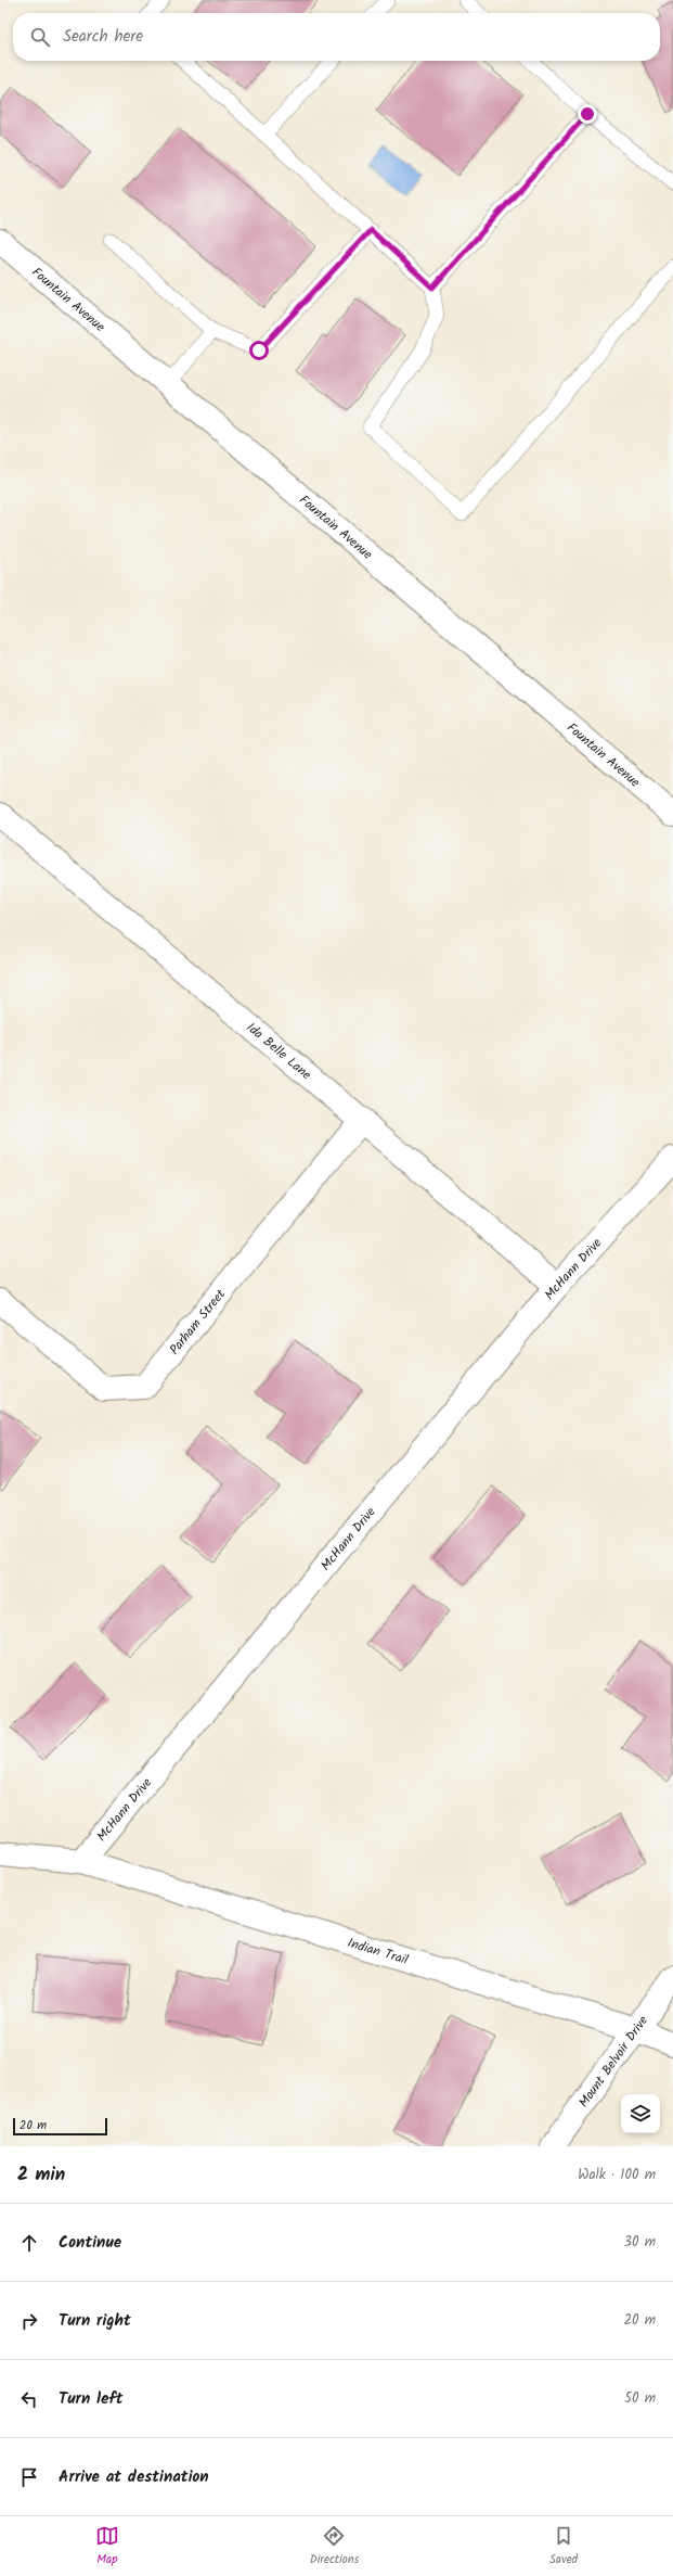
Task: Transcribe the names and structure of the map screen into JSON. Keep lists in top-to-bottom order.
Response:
{
  "streets": {
    "street": [
      "Fountain Avenue",
      "Ida Belle Lane",
      "McHann Drive",
      "Parham Street",
      "Indian Trail",
      "Mount Belvoir Drive"
    ]
  },
  "crossings": [
    ["Ida Belle Lane", "McHann Drive"],
    ["Ida Belle Lane", "Parham Street"],
    ["McHann Drive", "Indian Trail"],
    ["Indian Trail", "Mount Belvoir Drive"]
  ],
  "scale_bar": "20 m",
  "page": {
    "search": "Search here",
    "scale": "20 m",
    "heading": ["2 min", "Walk · 100 m"],
    "list": [
      ["Continue", "30 m"],
      ["Turn right", "20 m"],
      ["Turn left", "50 m"],
      "Arrive at destination"
    ],
    "nav": ["Map", "Directions", "Saved"]
  }
}
